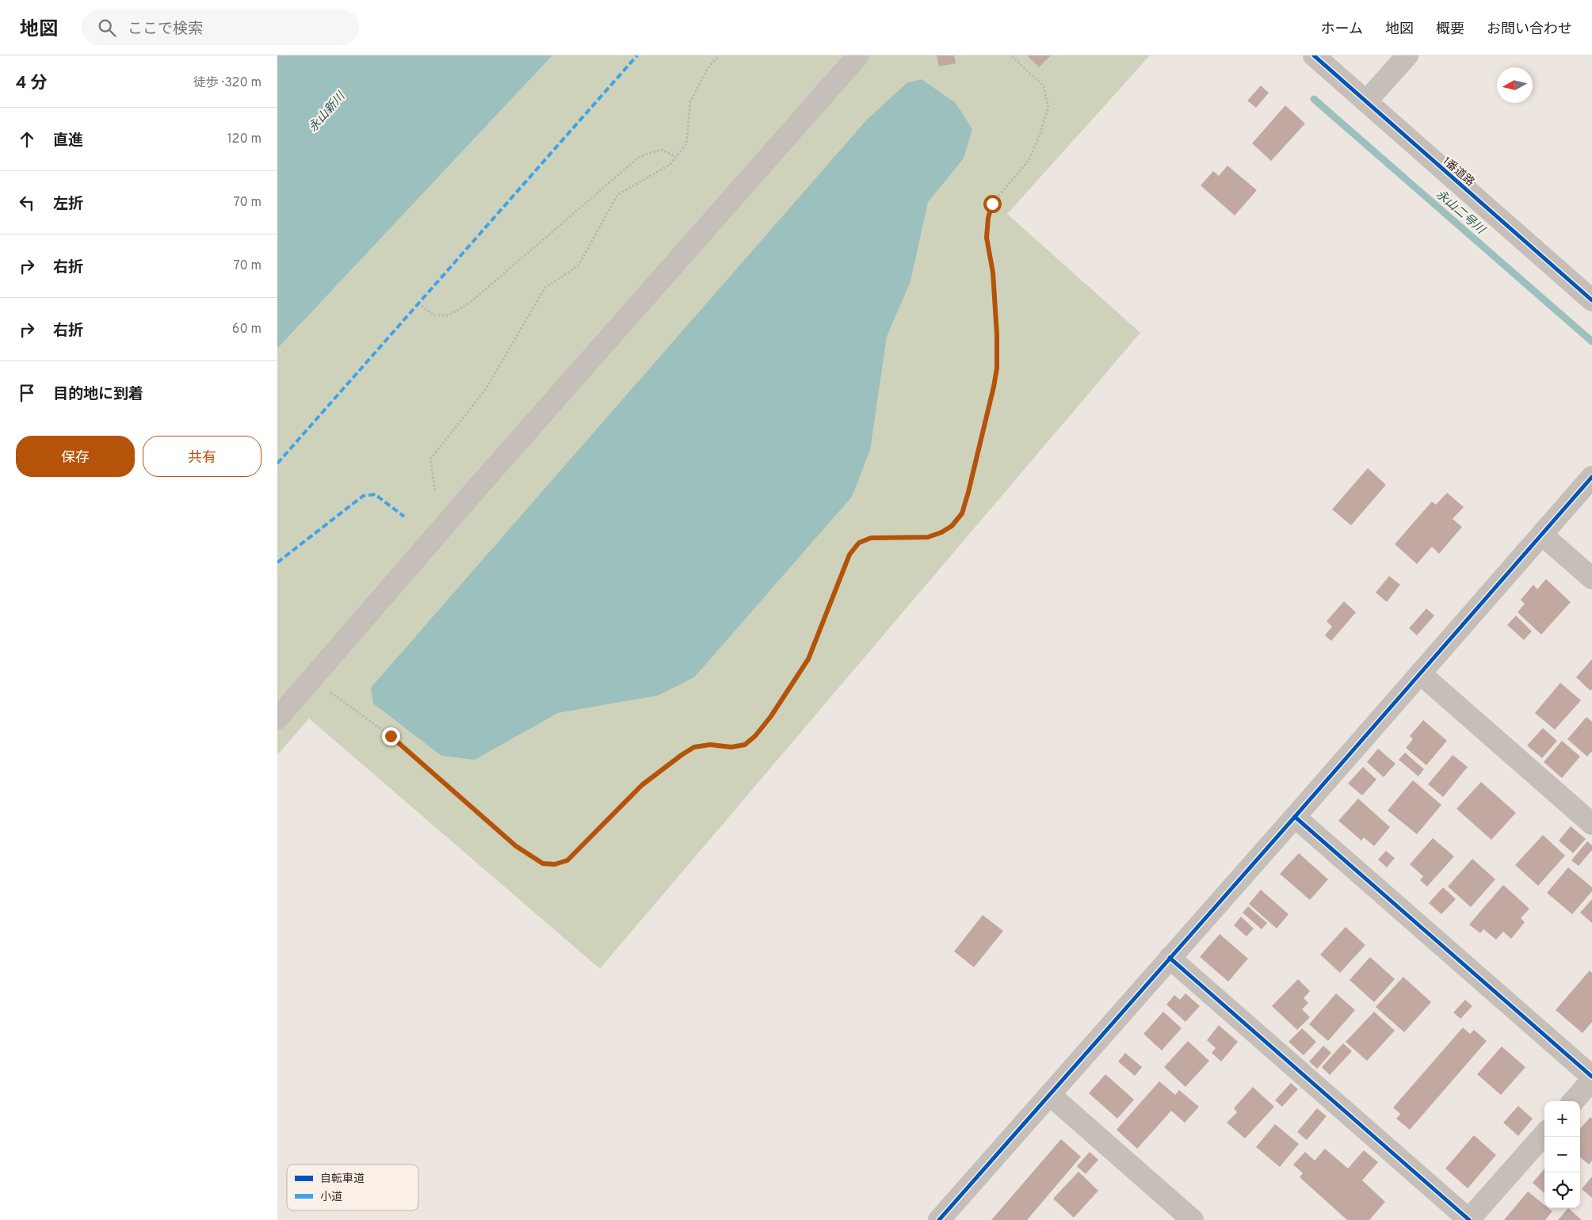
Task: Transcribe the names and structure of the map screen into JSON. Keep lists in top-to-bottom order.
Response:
{
  "streets": {
    "street": ["1番道路"]
  },
  "water": ["永山新川", "永山二号川"],
  "legend": ["自転車道", "小道"],
  "north": "left",
  "page": {
    "header": "地図",
    "search": "ここで検索",
    "nav": [
      "ホーム",
      "地図",
      "概要",
      "お問い合わせ"
    ],
    "heading": ["4 分", "徒歩 · 320 m"],
    "list": [
      ["直進", "120 m"],
      ["左折", "70 m"],
      ["右折", "70 m"],
      ["右折", "60 m"],
      "目的地に到着"
    ],
    "buttons": ["保存", "共有"],
    "map_buttons": ["+", "−"]
  }
}
